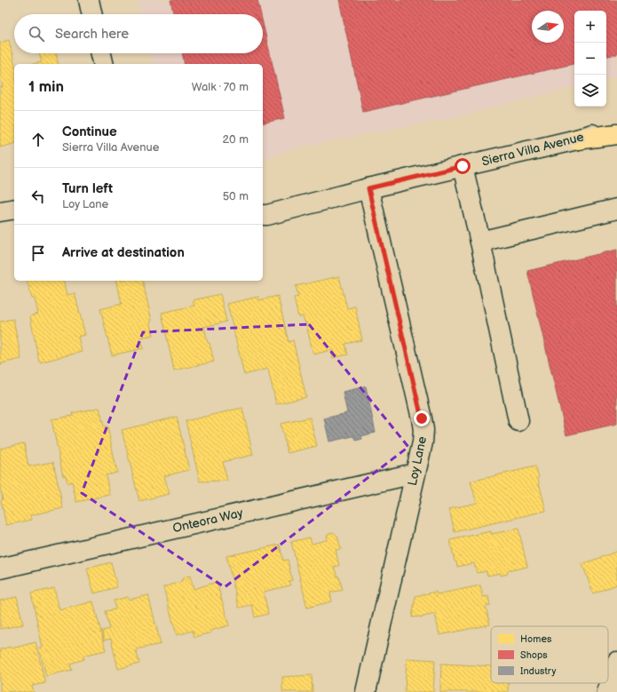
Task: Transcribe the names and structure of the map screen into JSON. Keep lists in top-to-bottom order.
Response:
{
  "streets": {
    "street": ["Sierra Villa Avenue", "Loy Lane", "Onteora Way"]
  },
  "crossings": [
    ["Sierra Villa Avenue", "Loy Lane"],
    ["Loy Lane", "Onteora Way"]
  ],
  "legend": ["Homes", "Shops", "Industry"],
  "north": "right",
  "page": {
    "map_buttons": ["+", "−"],
    "search": "Search here",
    "heading": ["1 min", "Walk · 70 m"],
    "list": [
      ["Continue", "Sierra Villa Avenue", "20 m"],
      ["Turn left", "Loy Lane", "50 m"],
      "Arrive at destination"
    ]
  }
}
